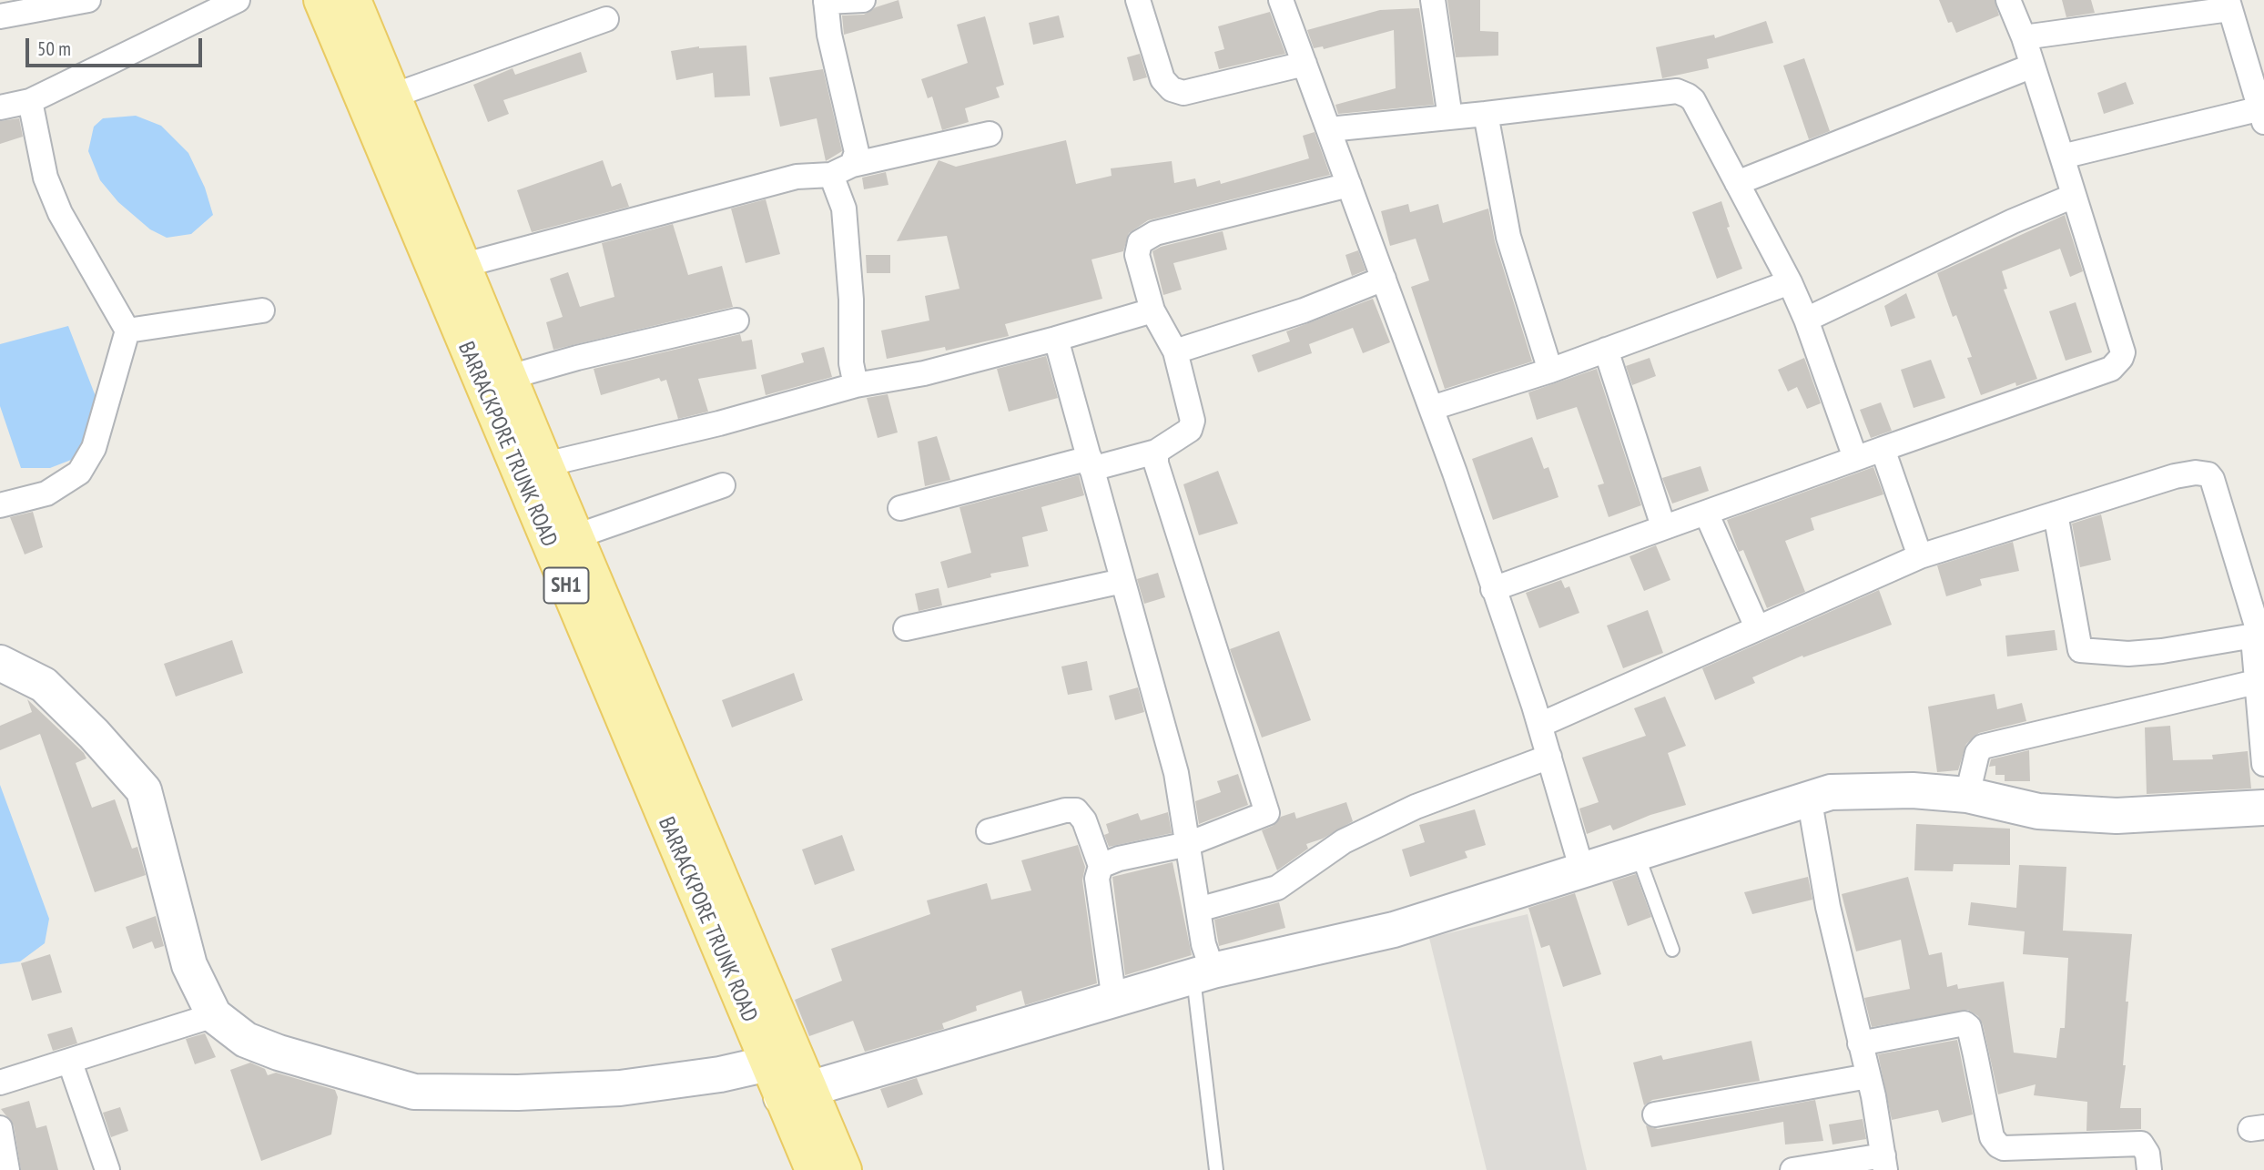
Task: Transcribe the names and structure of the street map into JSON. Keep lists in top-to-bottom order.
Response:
{
  "streets": {
    "main road": ["BARRACKPORE TRUNK ROAD", "SH1"]
  },
  "scale_bar": "50 m"
}
